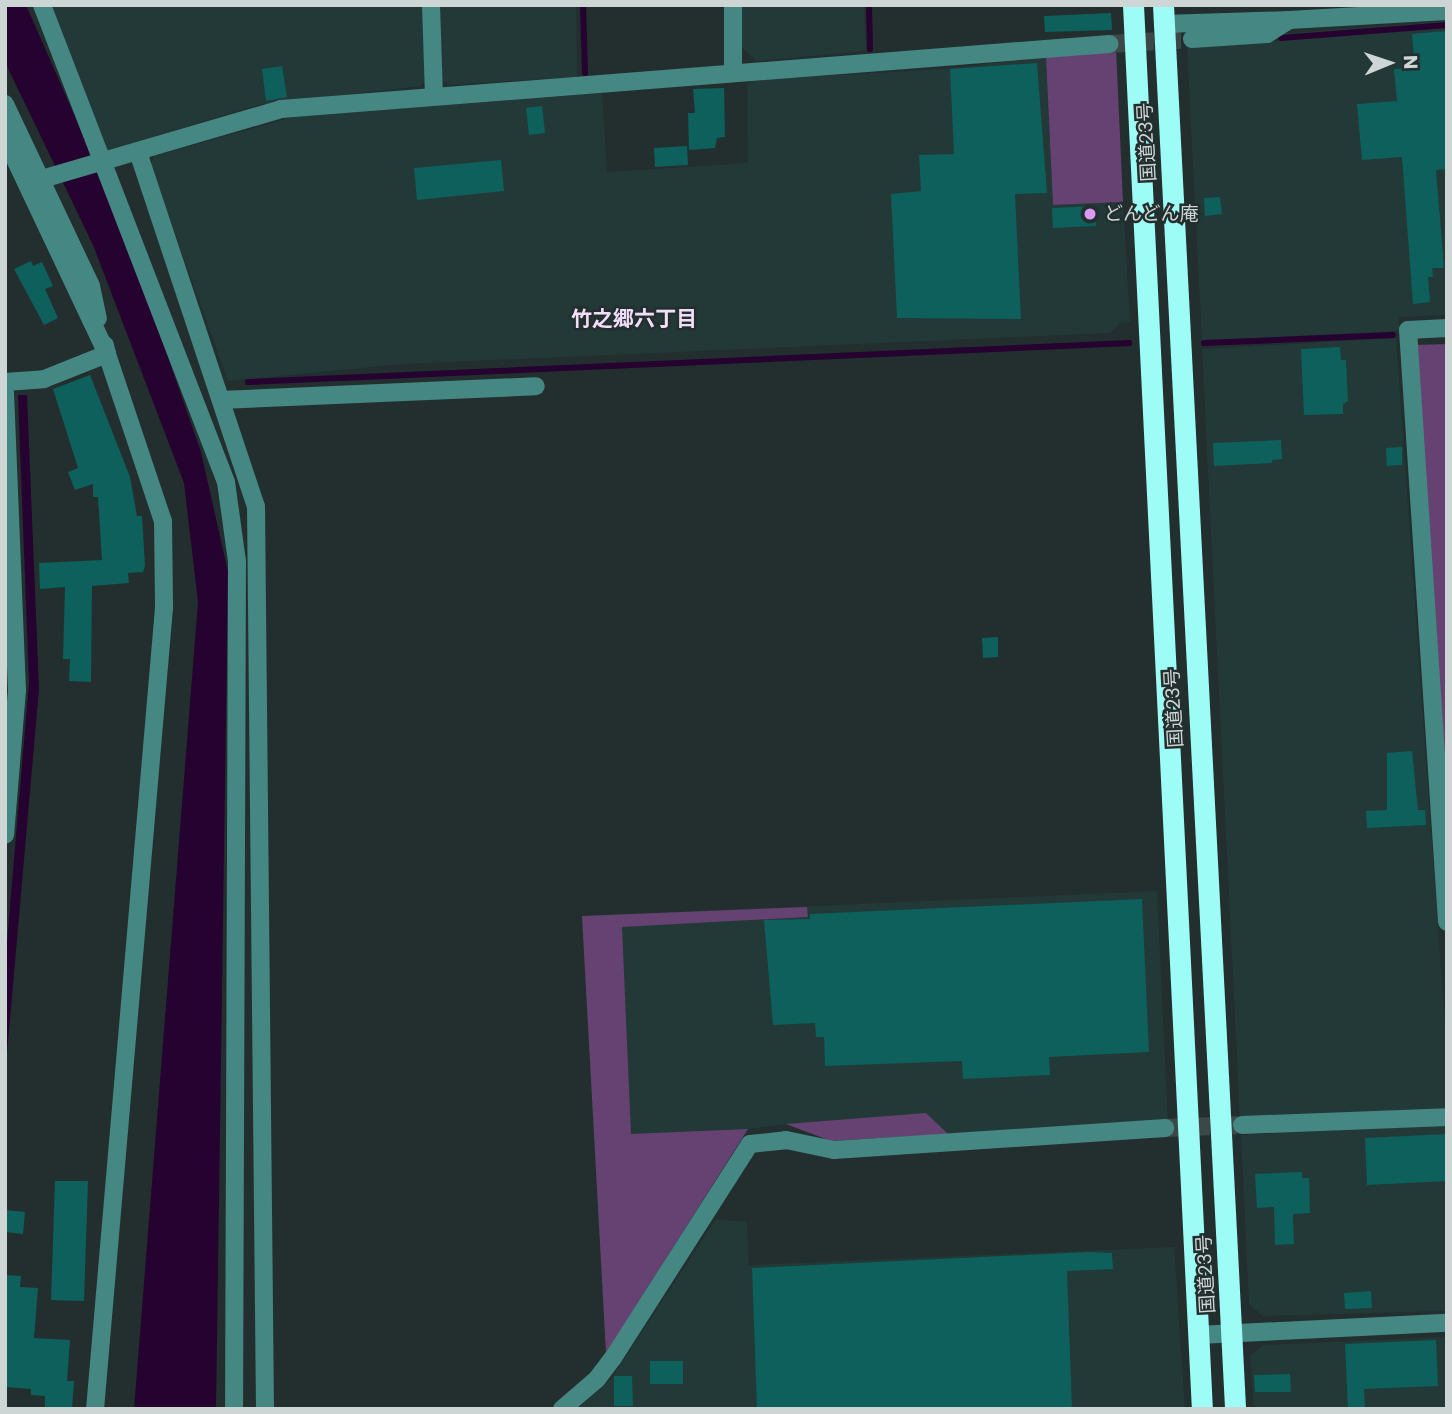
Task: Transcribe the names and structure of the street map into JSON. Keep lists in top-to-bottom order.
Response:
{
  "streets": {
    "highway": ["国道23号"]
  },
  "districts": ["竹之郷六丁目"],
  "places": ["どんどん庵"],
  "north": "right"
}
